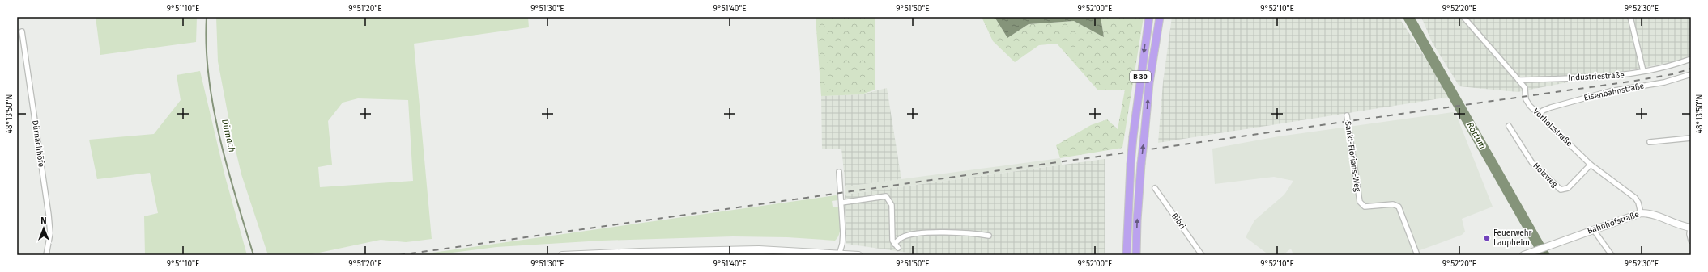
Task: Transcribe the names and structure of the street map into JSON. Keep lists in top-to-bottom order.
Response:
{
  "streets": {
    "highway": ["B 30"],
    "main road": ["Bahnhofstraße"],
    "street": [
      "Industriestraße",
      "Eisenbahnstraße",
      "Vorholzstraße",
      "Dürnachhöfe",
      "Sankt-Florians-Weg",
      "Holzweg",
      "Bibri"
    ]
  },
  "crossings": [
    ["Industriestraße", "Vorholzstraße"],
    ["Eisenbahnstraße", "Vorholzstraße"],
    ["Vorholzstraße", "Holzweg"],
    ["Vorholzstraße", "Bahnhofstraße"]
  ],
  "water": ["Dürnach", "Rottum"],
  "places": ["Feuerwehr Laupheim"],
  "north": "top",
  "coordinates": [
    "9°51'10\"E",
    "9°51'20\"E",
    "9°51'30\"E",
    "9°51'40\"E",
    "9°51'50\"E",
    "9°52'00\"E",
    "9°52'10\"E",
    "9°52'20\"E",
    "9°52'30\"E",
    "48°13'50\"N"
  ]
}
